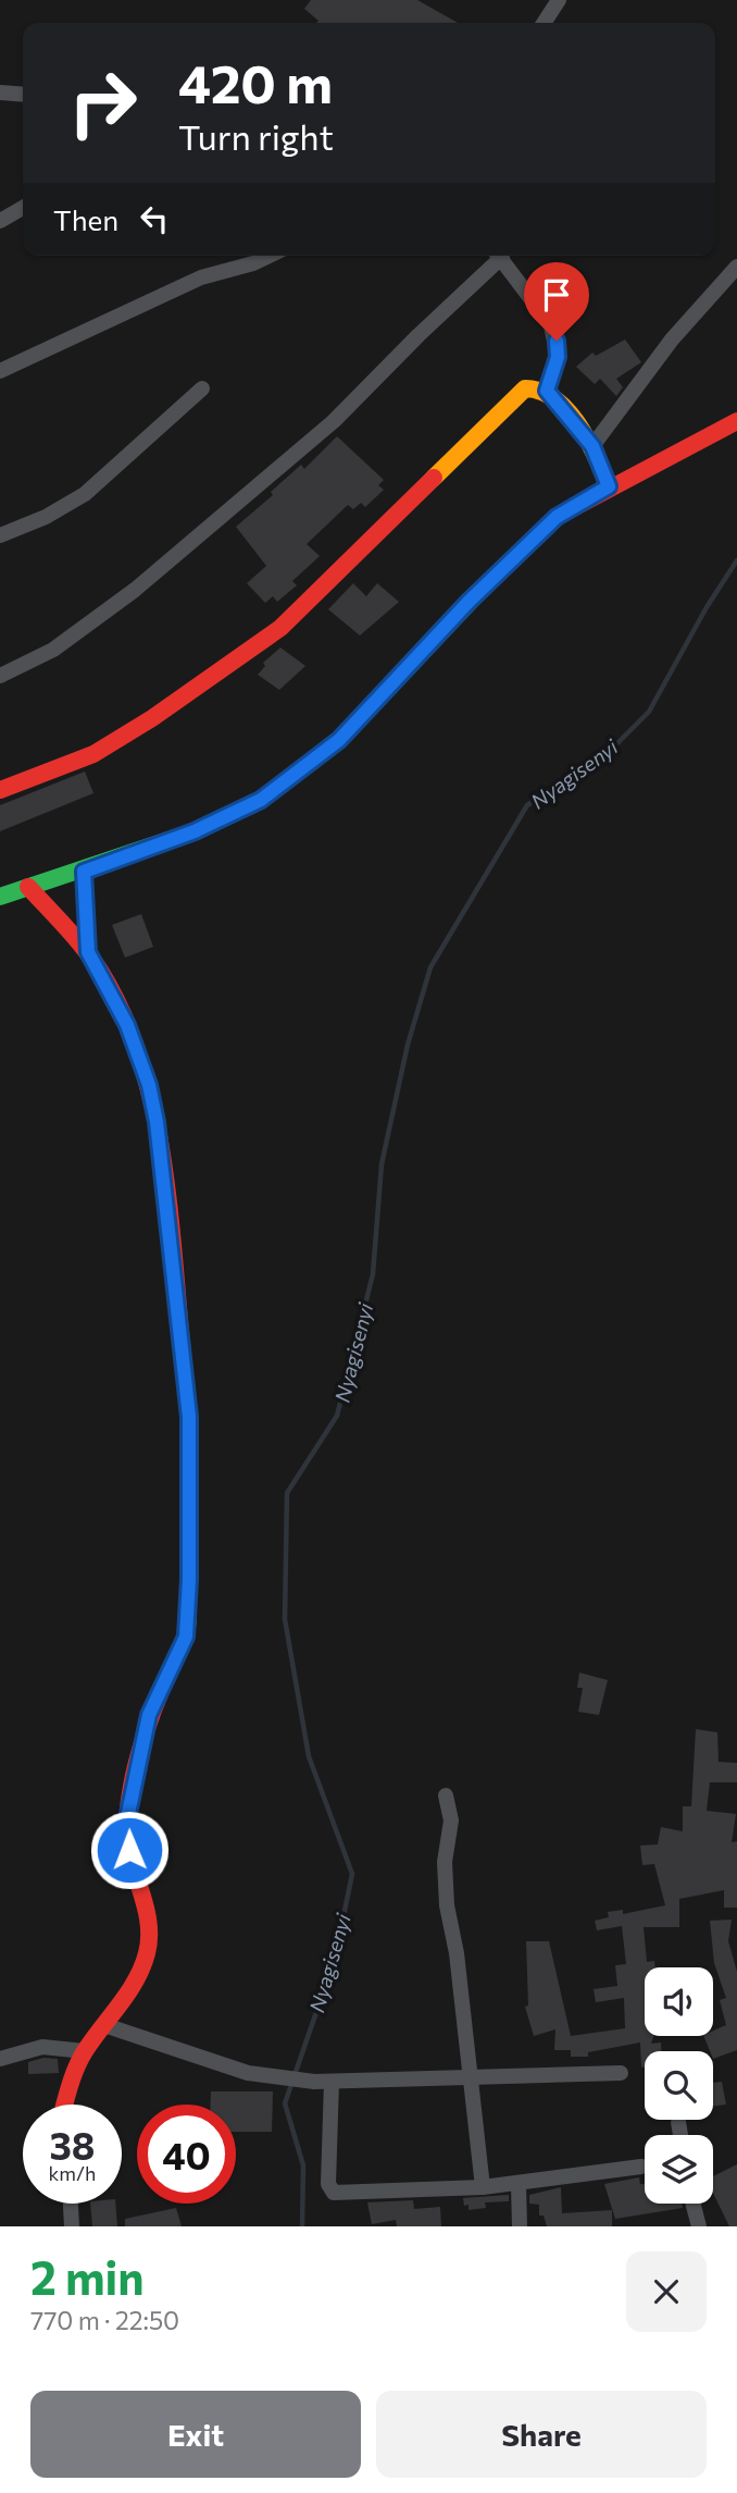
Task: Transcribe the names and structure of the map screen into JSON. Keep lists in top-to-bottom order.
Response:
{
  "water": ["Nyagisenyi"],
  "page": {
    "turn": ["420 m", "Turn right"],
    "then": "Then",
    "speed": "38 km/h",
    "limit": "40",
    "heading": ["2 min", "770 m · 22:50"],
    "buttons": ["Exit", "Share"]
  }
}
